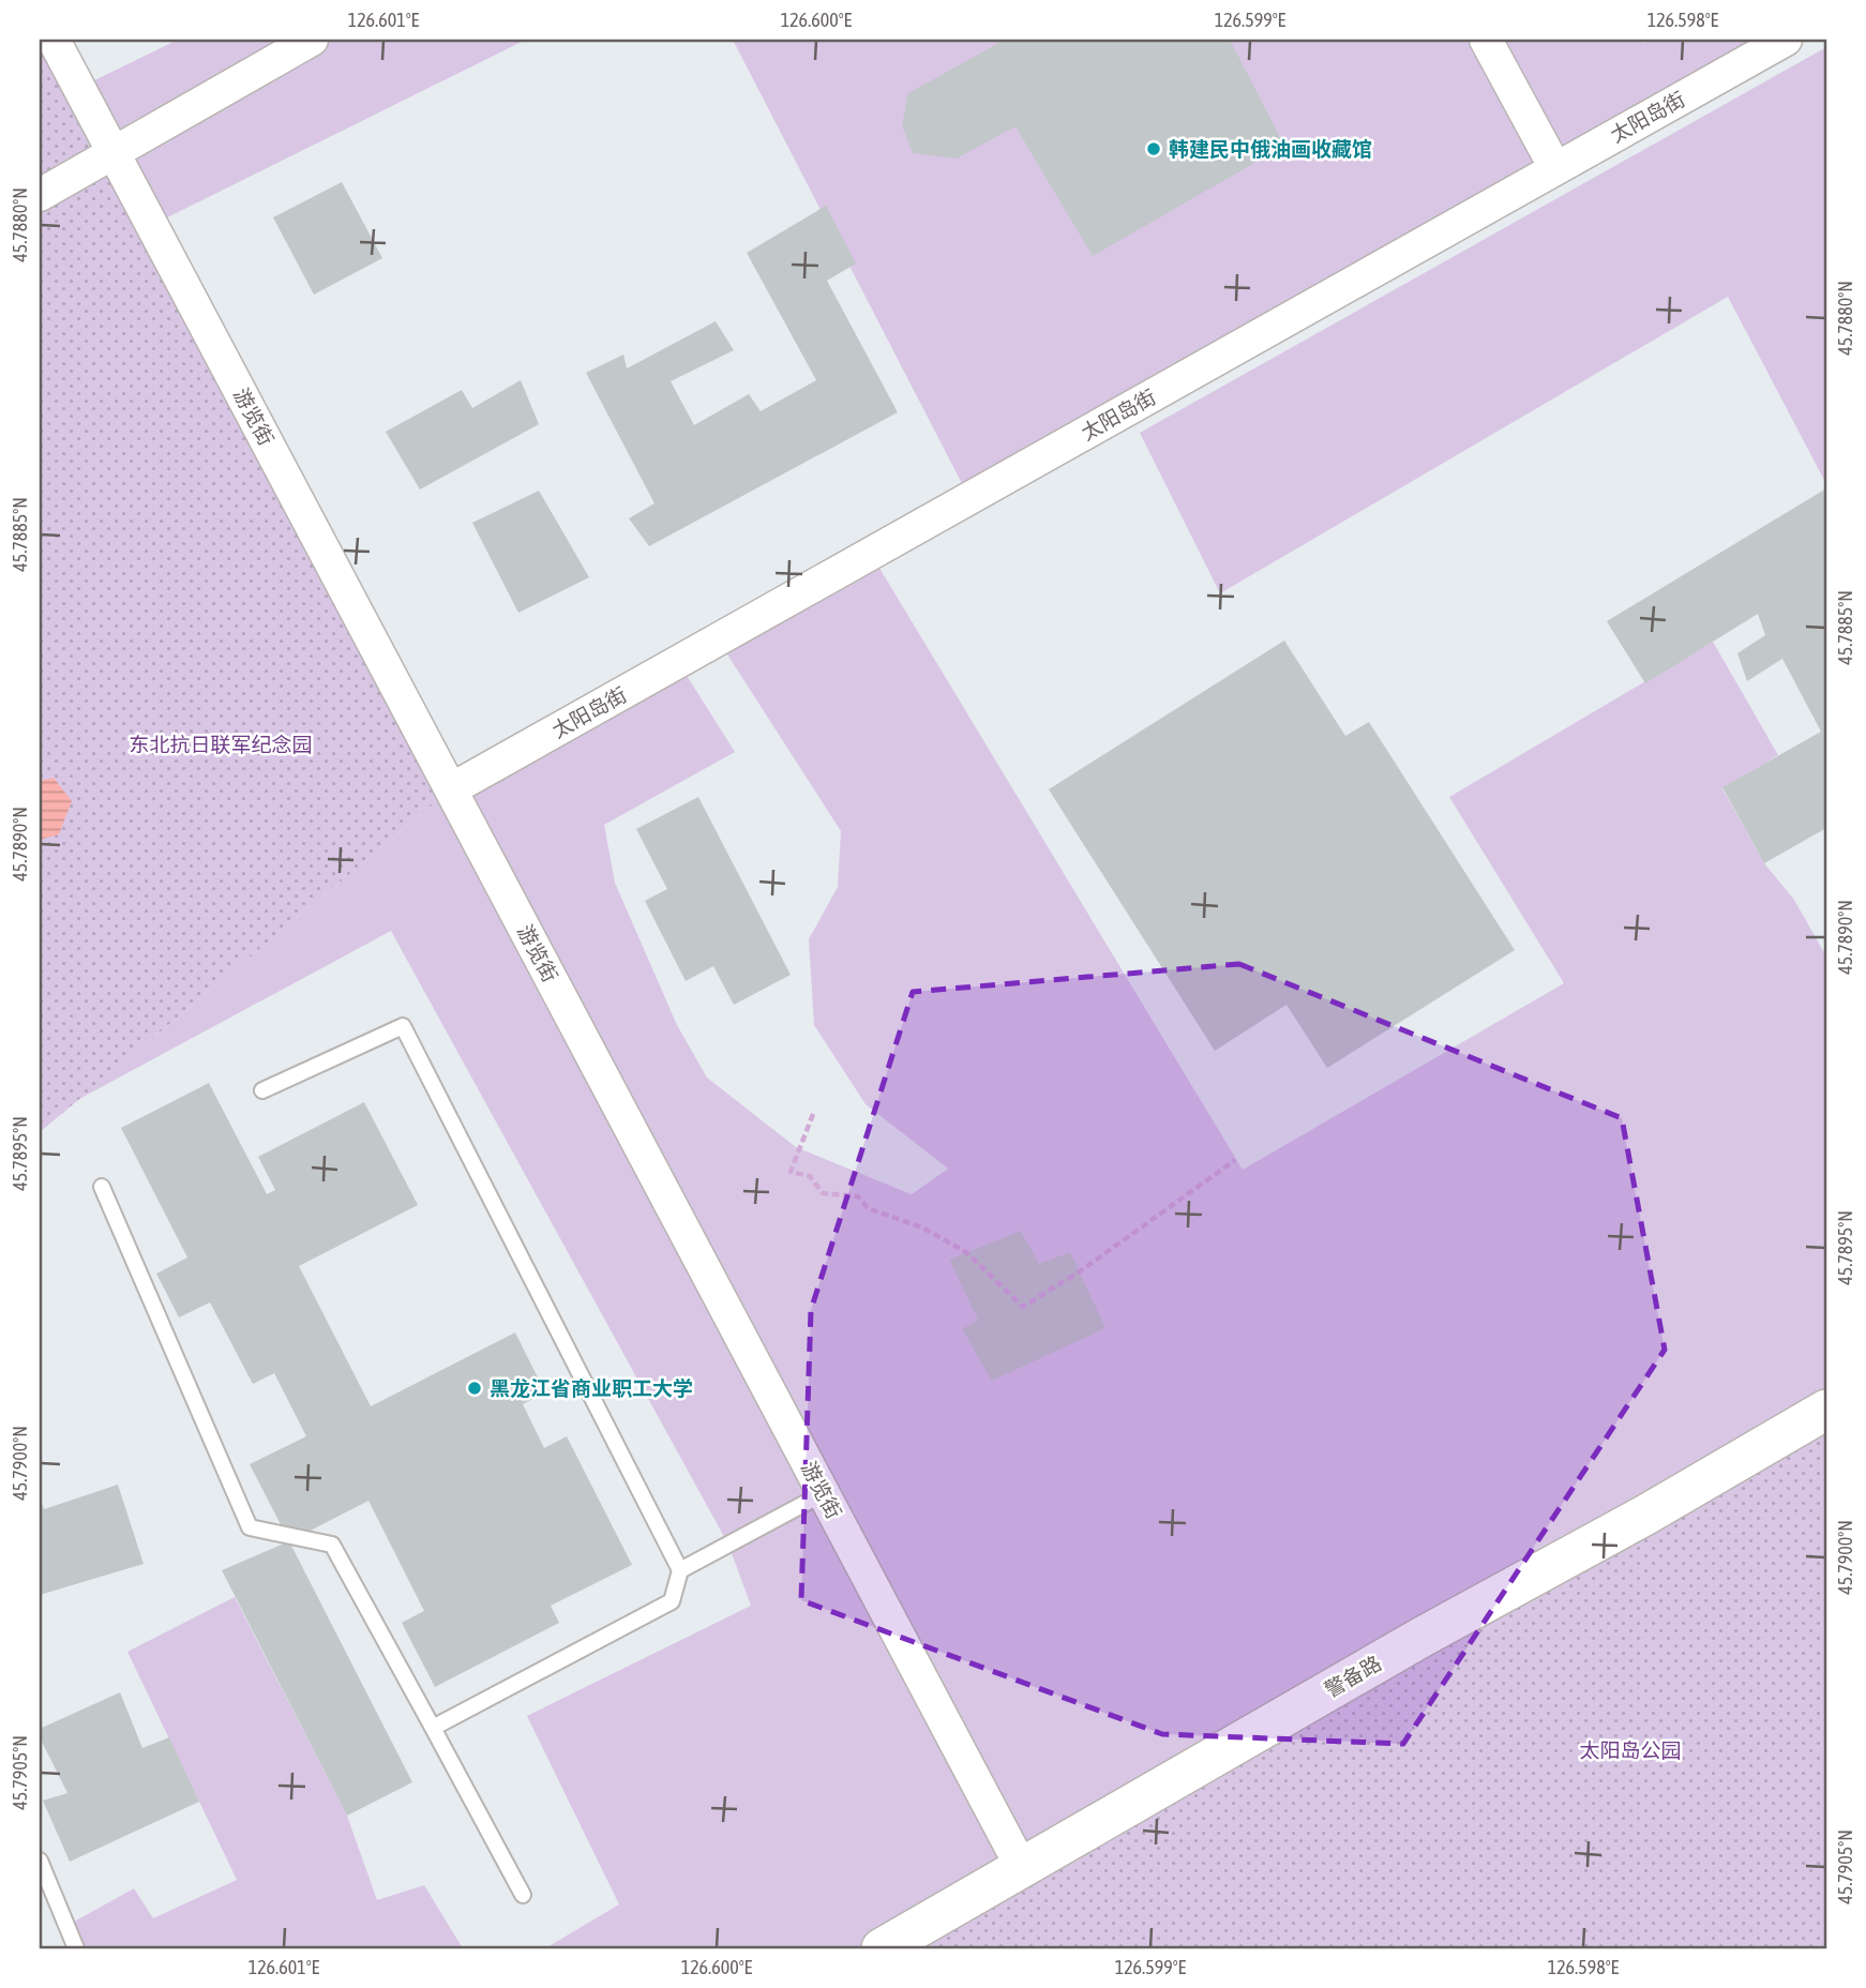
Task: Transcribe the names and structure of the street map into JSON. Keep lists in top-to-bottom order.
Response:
{
  "streets": {
    "street": ["太阳岛街", "游览街", "警备路"]
  },
  "crossings": [
    ["太阳岛街", "游览街"],
    ["游览街", "警备路"]
  ],
  "parks": ["东北抗日联军纪念园", "太阳岛公园"],
  "places": ["韩建民中俄油画收藏馆", "黑龙江省商业职工大学"],
  "coordinates": [
    "126.601°E",
    "126.600°E",
    "126.599°E",
    "126.598°E",
    "45.7880°N",
    "45.7885°N",
    "45.7890°N",
    "45.7895°N",
    "45.7900°N",
    "45.7905°N"
  ]
}
